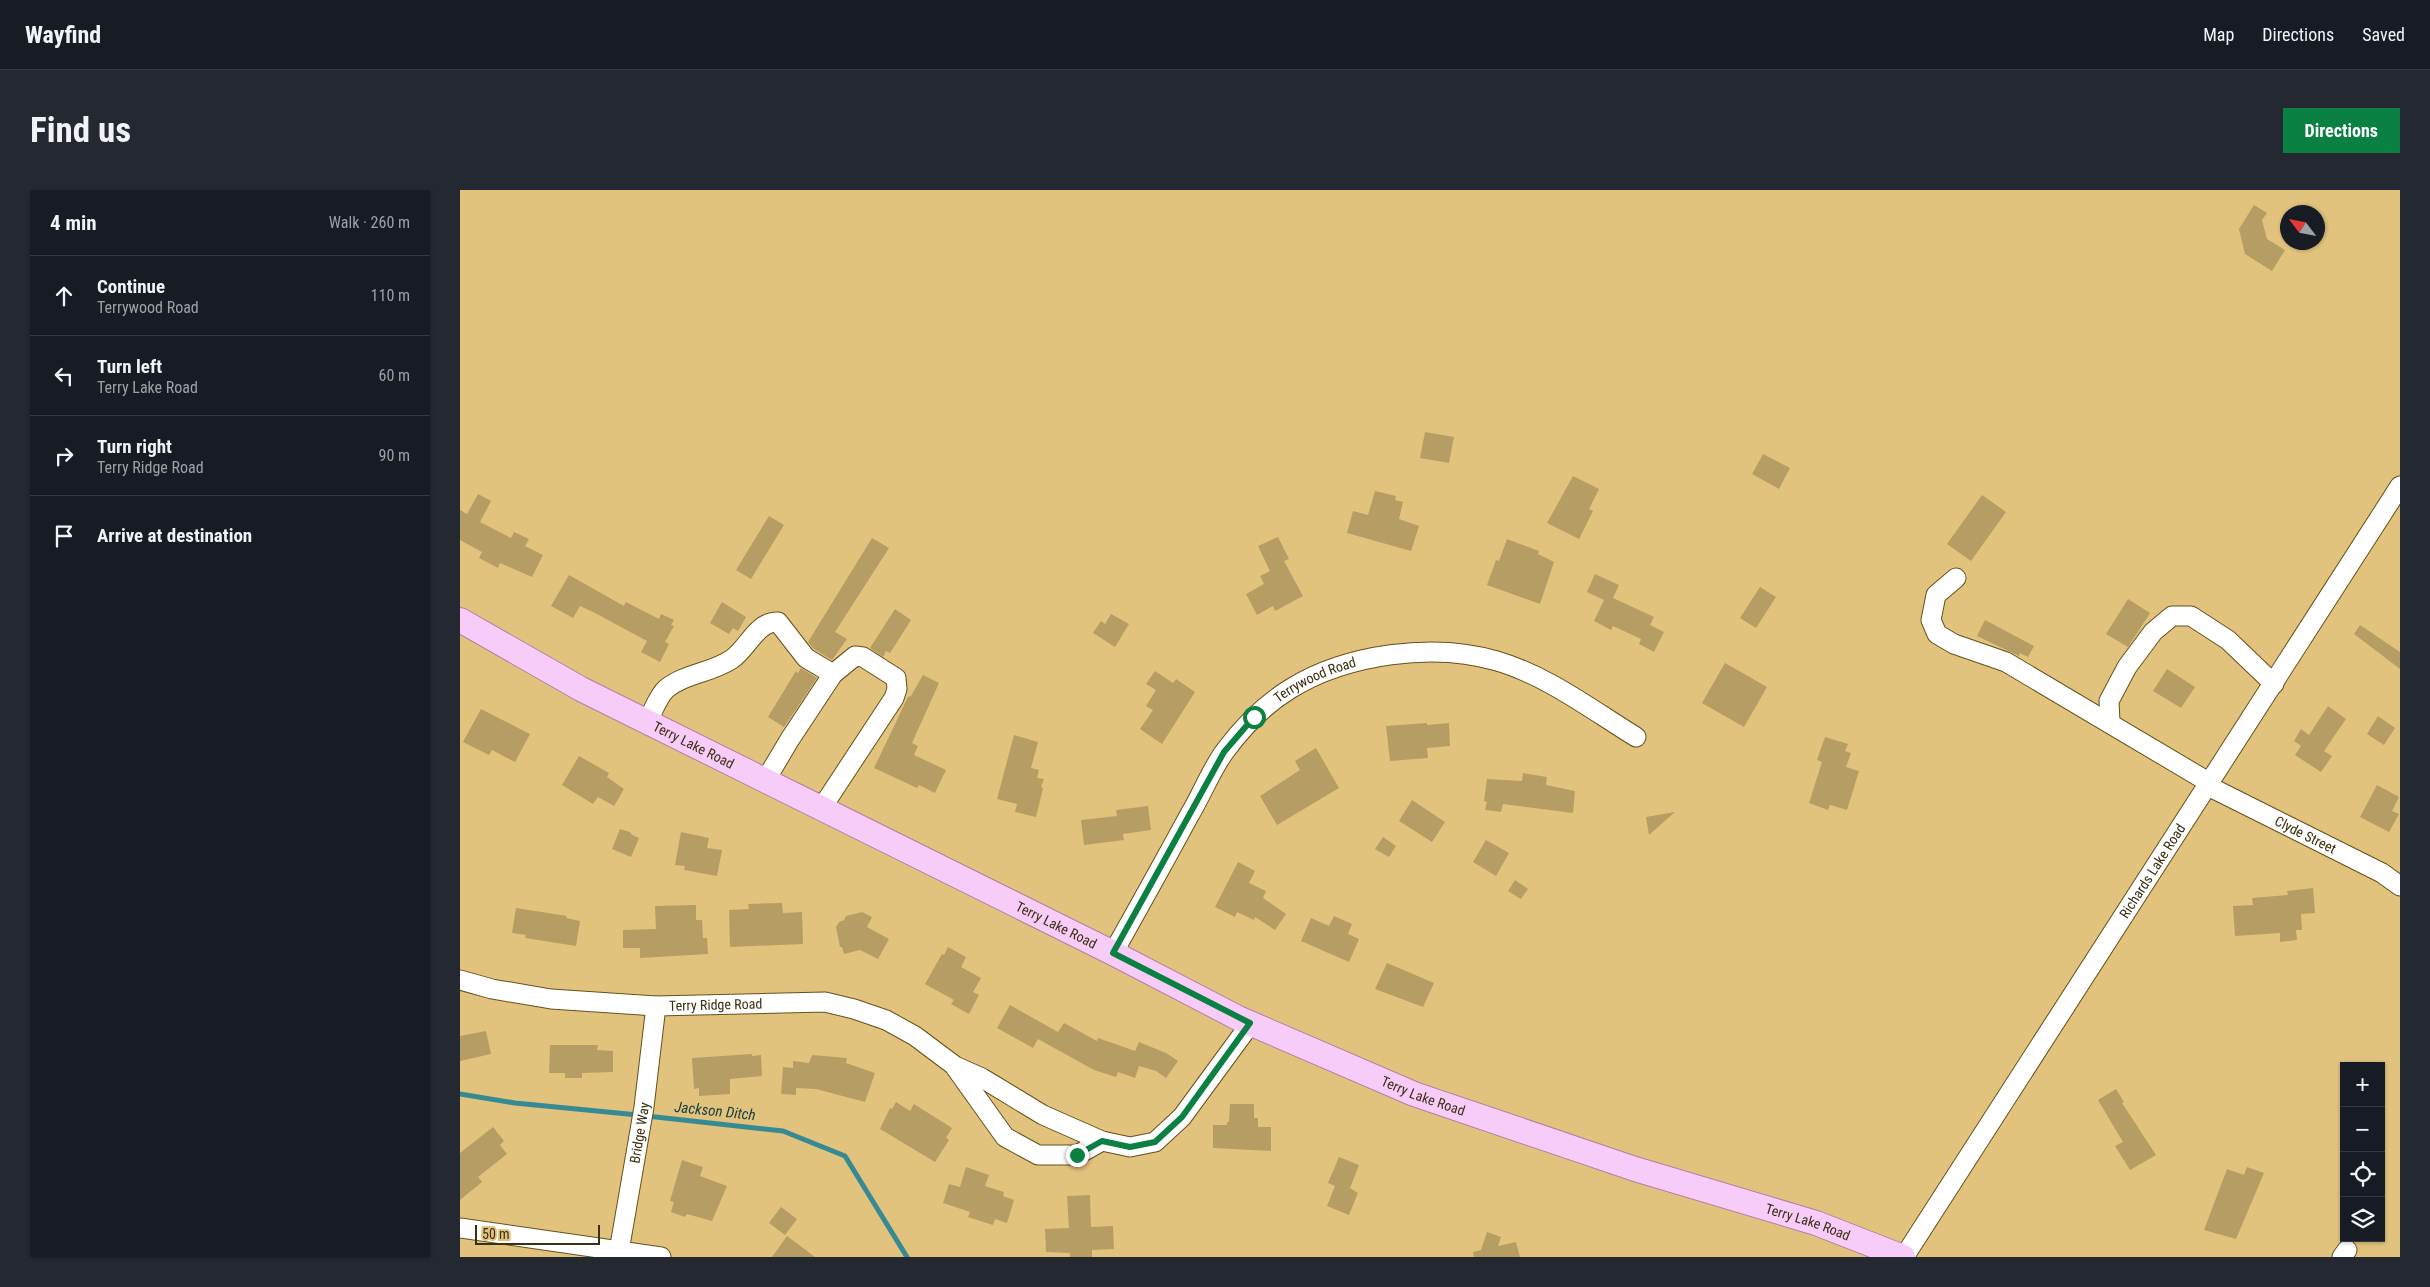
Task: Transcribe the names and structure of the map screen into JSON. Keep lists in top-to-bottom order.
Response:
{
  "streets": {
    "main road": ["Terry Lake Road"],
    "street": [
      "Terrywood Road",
      "Clyde Street",
      "Richards Lake Road",
      "Terry Ridge Road",
      "Bridge Way"
    ]
  },
  "crossings": [
    ["Terrywood Road", "Terry Lake Road"],
    ["Terry Lake Road", "Richards Lake Road"],
    ["Terry Lake Road", "Terry Ridge Road"],
    ["Clyde Street", "Richards Lake Road"],
    ["Terry Ridge Road", "Bridge Way"]
  ],
  "water": ["Jackson Ditch"],
  "scale_bar": "50 m",
  "north": "top left",
  "page": {
    "header": "Wayfind",
    "nav": ["Map", "Directions", "Saved"],
    "buttons": "Directions",
    "title": "Find us",
    "heading": ["4 min", "Walk · 260 m"],
    "list": [
      ["Continue", "Terrywood Road", "110 m"],
      ["Turn left", "Terry Lake Road", "60 m"],
      ["Turn right", "Terry Ridge Road", "90 m"],
      "Arrive at destination"
    ],
    "map_buttons": ["+", "−"],
    "scale": "50 m"
  }
}
